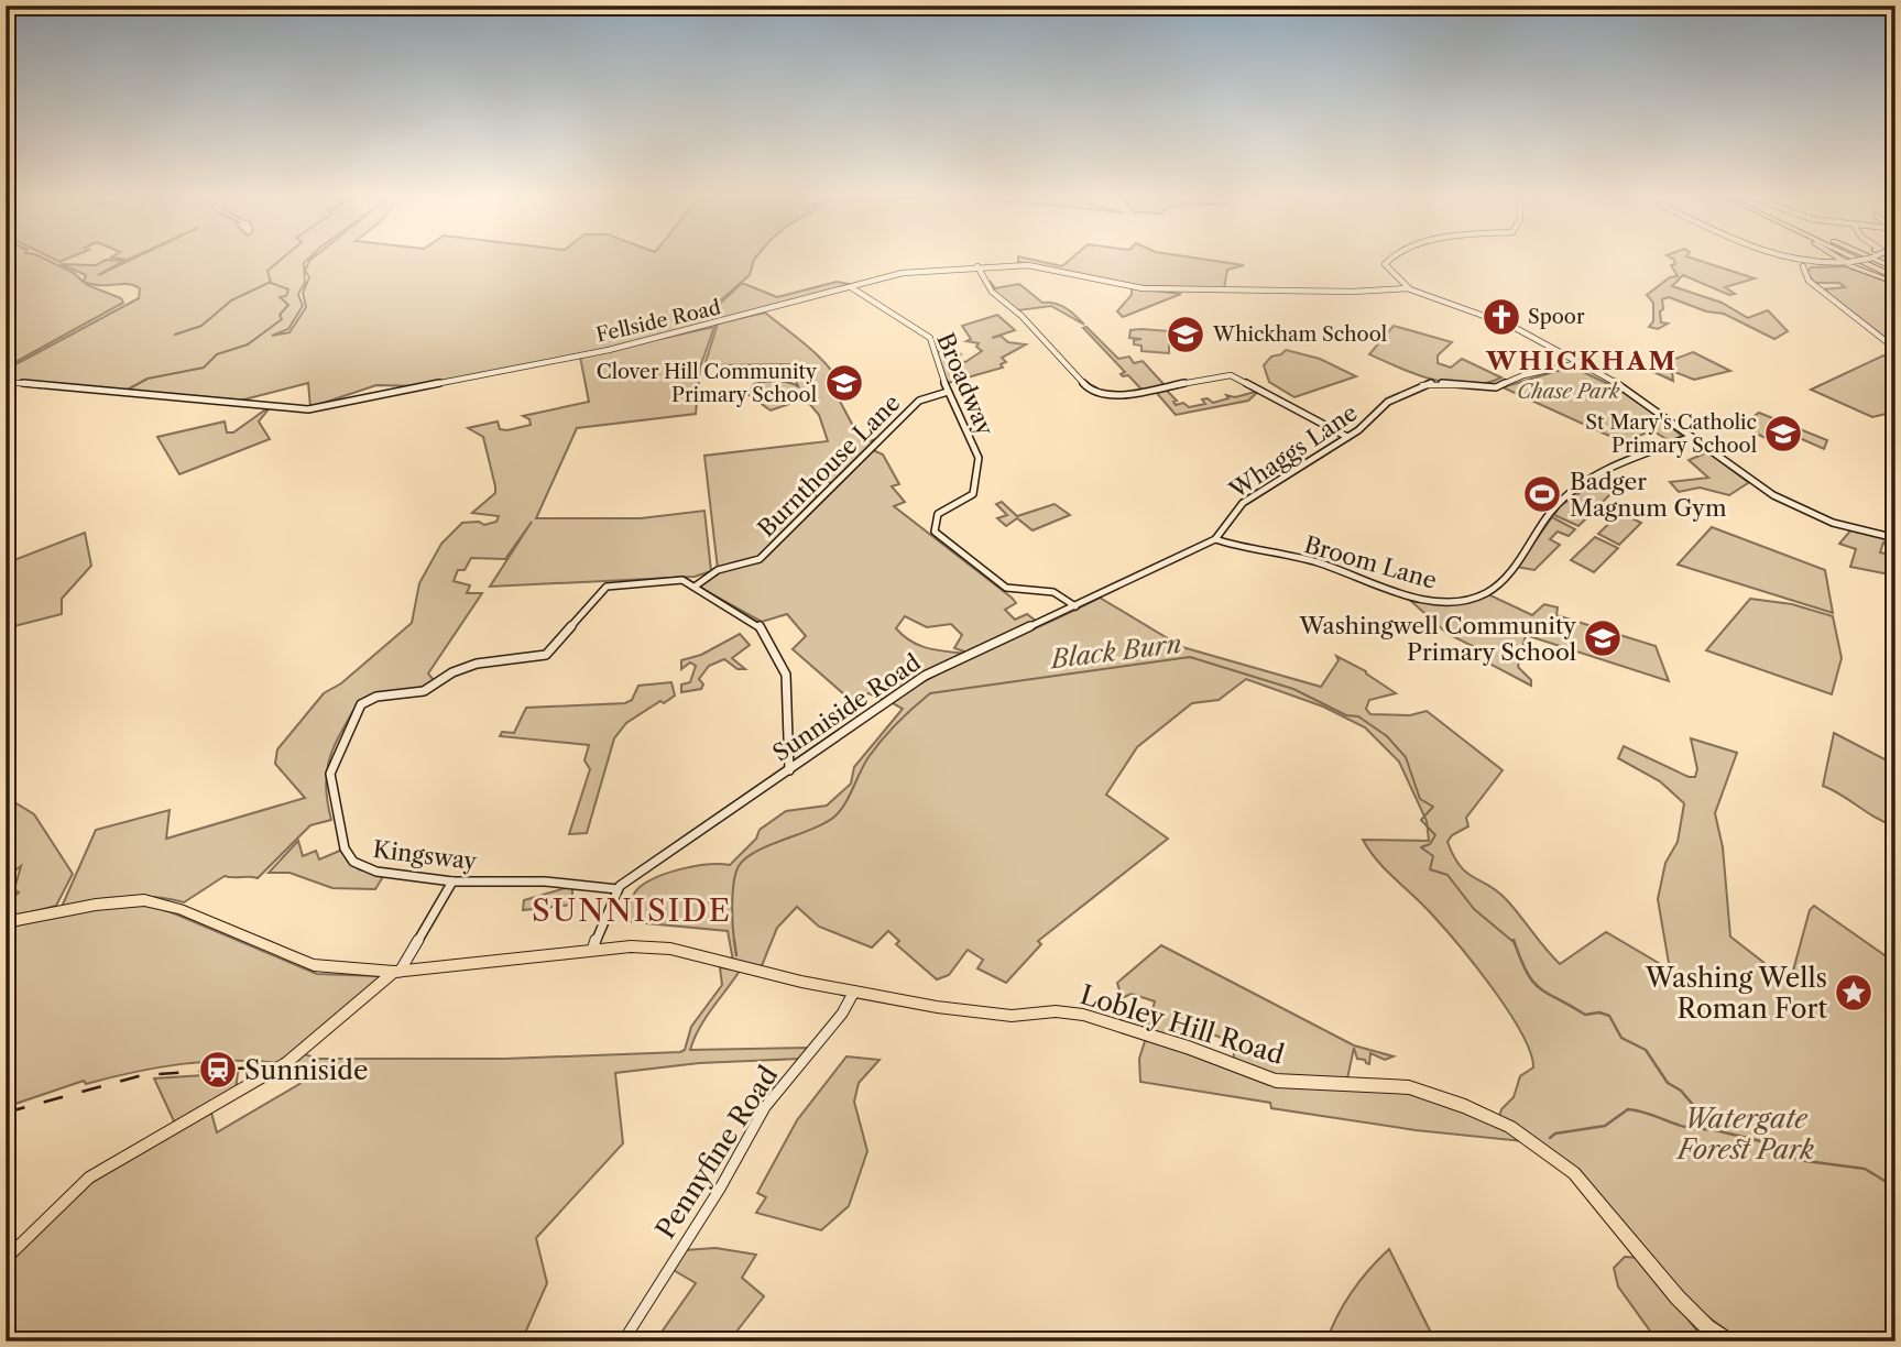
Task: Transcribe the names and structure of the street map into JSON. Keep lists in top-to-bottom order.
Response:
{
  "streets": {
    "highway": ["Lobley Hill Road"],
    "street": [
      "Fellside Road",
      "Broadway",
      "Whaggs Lane",
      "Burnthouse Lane",
      "Broom Lane",
      "Sunniside Road",
      "Kingsway",
      "Pennyfine Road"
    ]
  },
  "crossings": [
    ["Fellside Road", "Broadway"],
    ["Broadway", "Burnthouse Lane"],
    ["Broadway", "Sunniside Road"],
    ["Whaggs Lane", "Broom Lane"],
    ["Whaggs Lane", "Sunniside Road"],
    ["Burnthouse Lane", "Kingsway"],
    ["Broom Lane", "Sunniside Road"],
    ["Sunniside Road", "Kingsway"],
    ["Lobley Hill Road", "Pennyfine Road"]
  ],
  "districts": ["WHICKHAM", "SUNNISIDE"],
  "water": ["Black Burn"],
  "parks": ["Chase Park", "Watergate Forest Park"],
  "places": {
    "church": ["Spoor"],
    "school or university": [
      "Whickham School",
      "Clover Hill Community Primary School",
      "St Mary's Catholic Primary School",
      "Washingwell Community Primary School"
    ],
    "sports": ["Badger Magnum Gym"],
    "place": ["Washing Wells Roman Fort"],
    "station": ["Sunniside"]
  }
}
